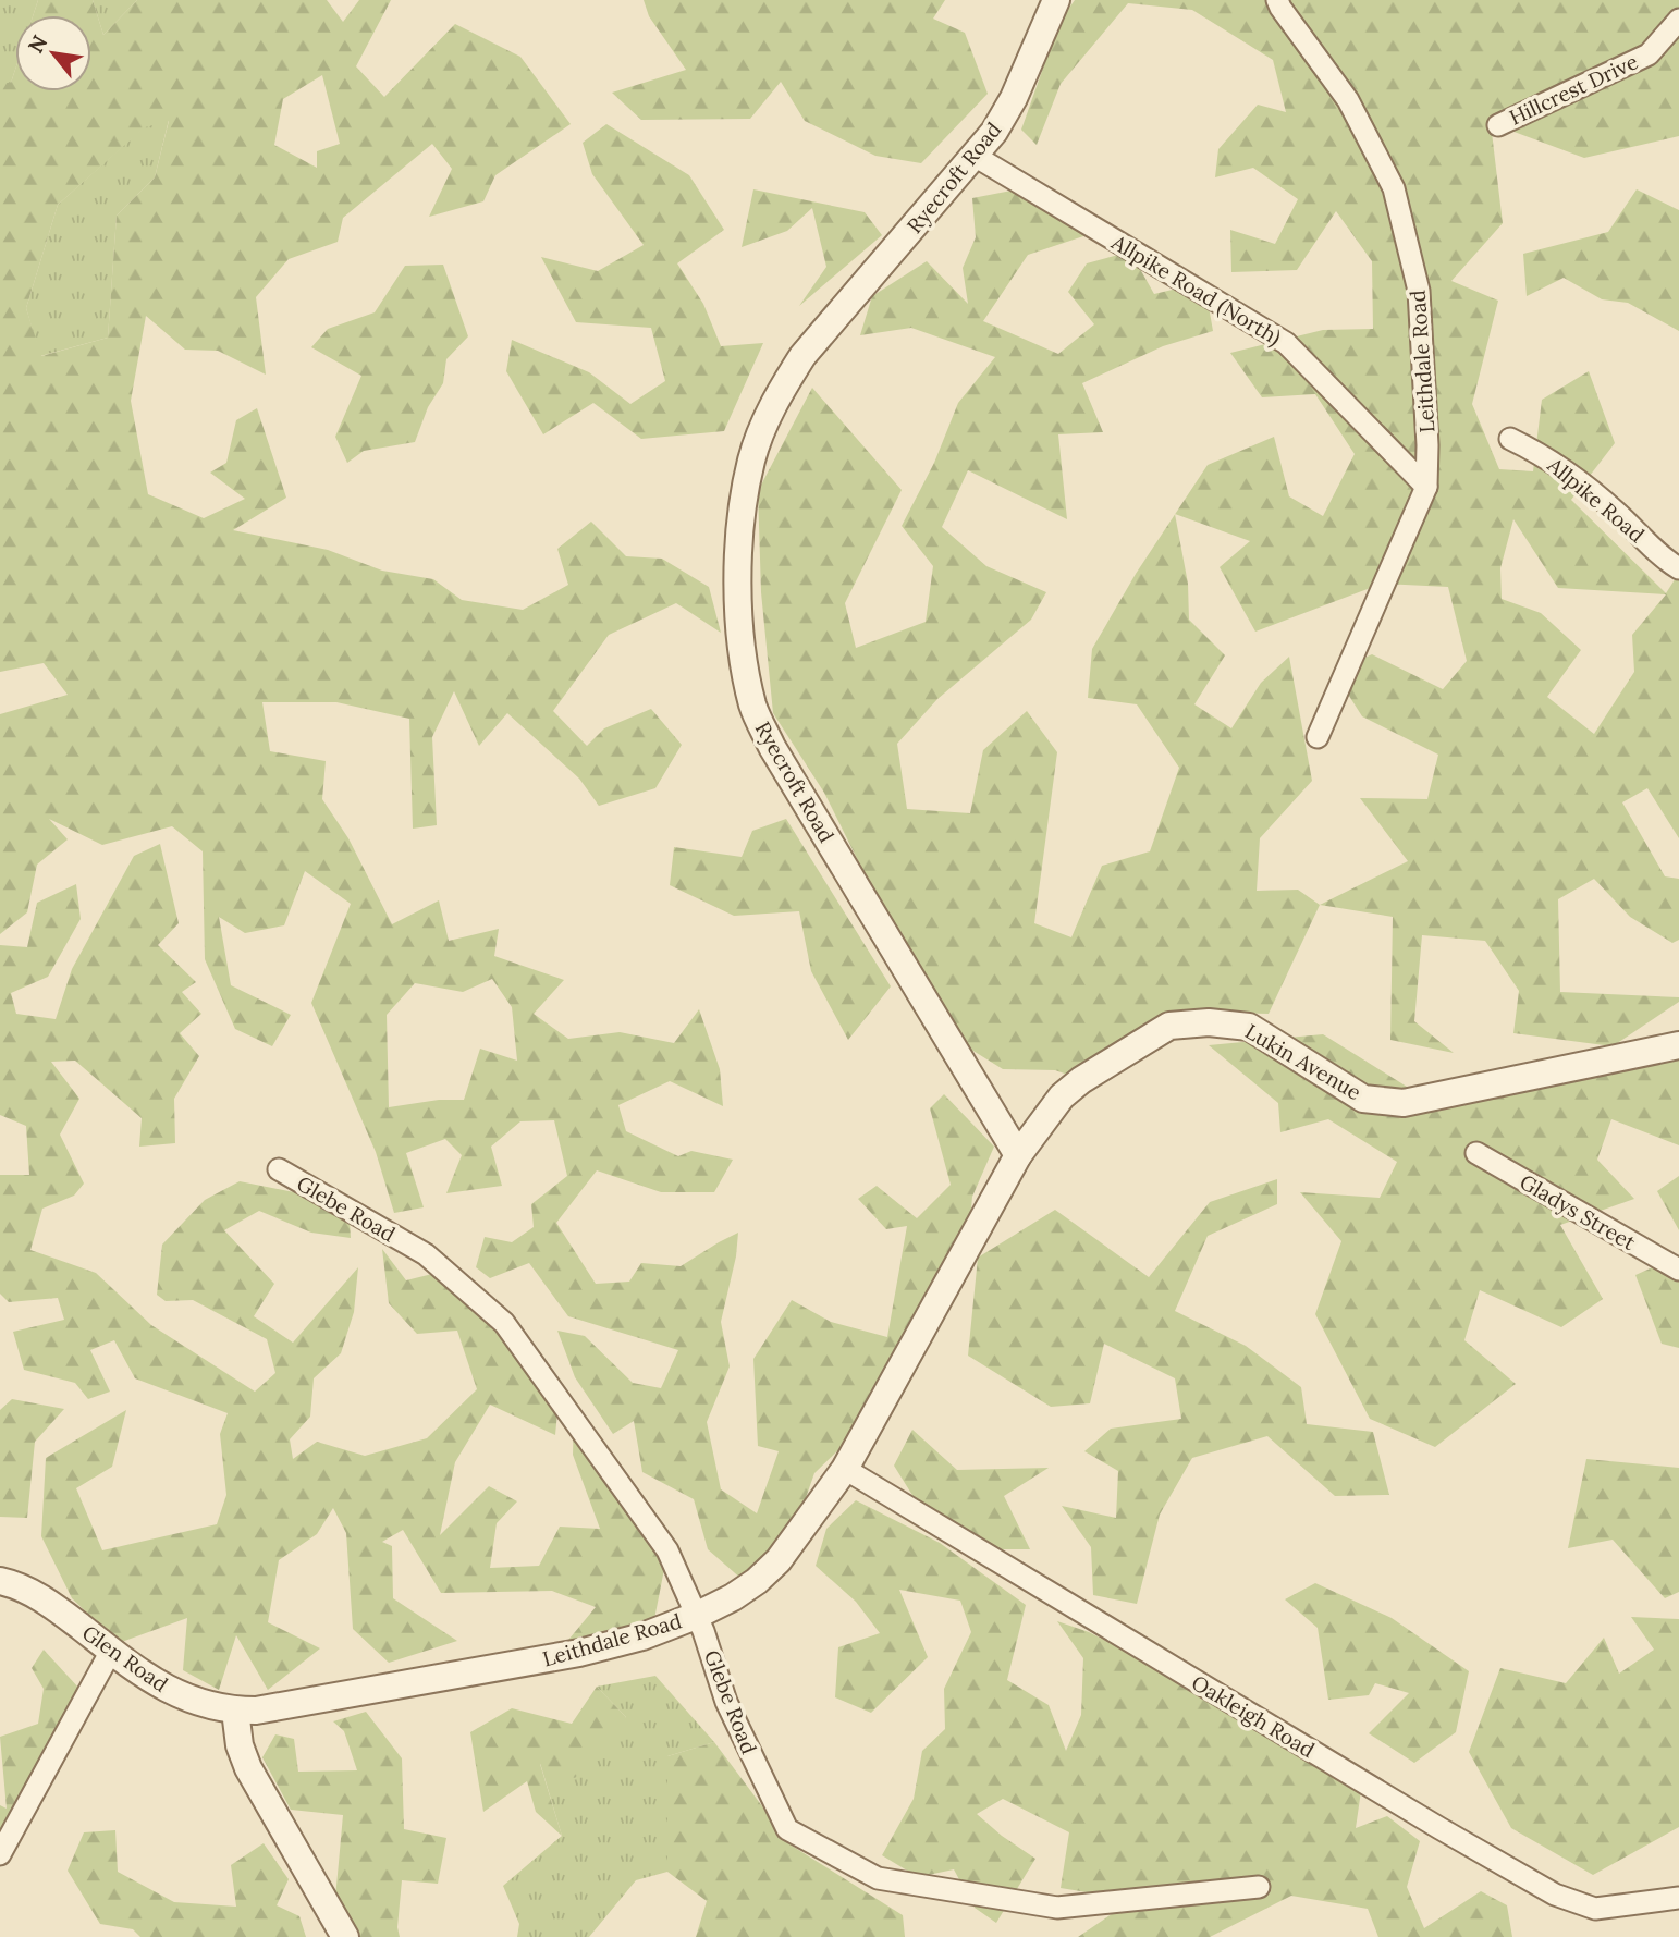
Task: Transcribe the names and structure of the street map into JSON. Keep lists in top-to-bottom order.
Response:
{
  "streets": {
    "street": [
      "Hillcrest Drive",
      "Ryecroft Road",
      "Allpike Road (North)",
      "Leithdale Road",
      "Allpike Road",
      "Lukin Avenue",
      "Glebe Road",
      "Gladys Street",
      "Glen Road",
      "Oakleigh Road"
    ]
  },
  "crossings": [
    ["Ryecroft Road", "Allpike Road (North)"],
    ["Ryecroft Road", "Leithdale Road"],
    ["Ryecroft Road", "Lukin Avenue"],
    ["Allpike Road (North)", "Leithdale Road"],
    ["Leithdale Road", "Lukin Avenue"],
    ["Leithdale Road", "Glebe Road"],
    ["Leithdale Road", "Glen Road"],
    ["Leithdale Road", "Oakleigh Road"]
  ],
  "north": "top left"
}
